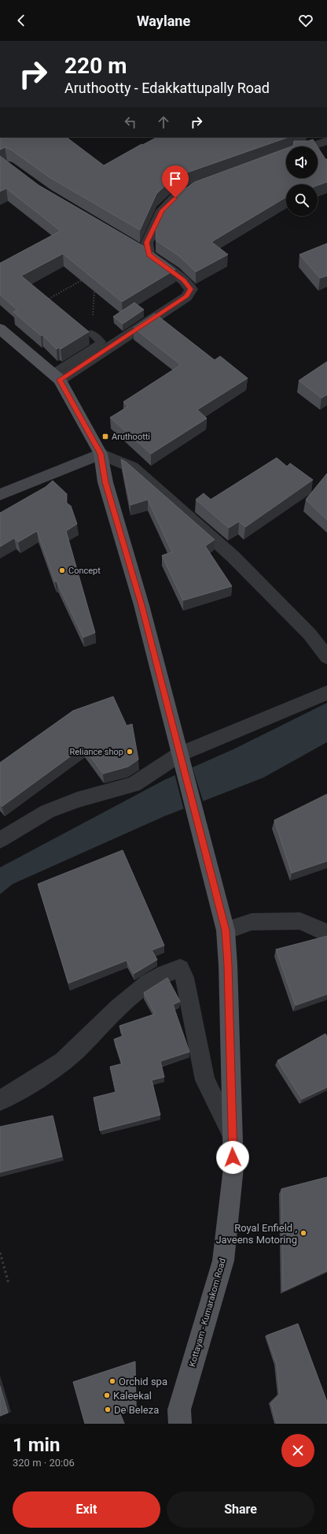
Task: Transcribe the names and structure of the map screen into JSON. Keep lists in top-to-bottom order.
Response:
{
  "streets": {
    "main road": ["Kottayam - Kumarakom Road"]
  },
  "places": {
    "transit": ["Aruthootti"],
    "other": [
      "Concept",
      "Reliance shop",
      "Royal Enfield , Javeens Motoring",
      "Orchid spa",
      "Kaleekal",
      "De Beleza"
    ]
  },
  "page": {
    "header": "Waylane",
    "turn": ["220 m", "Aruthootty - Edakkattupally Road"],
    "heading": ["1 min", "320 m · 20:06"],
    "buttons": ["Exit", "Share"]
  }
}
